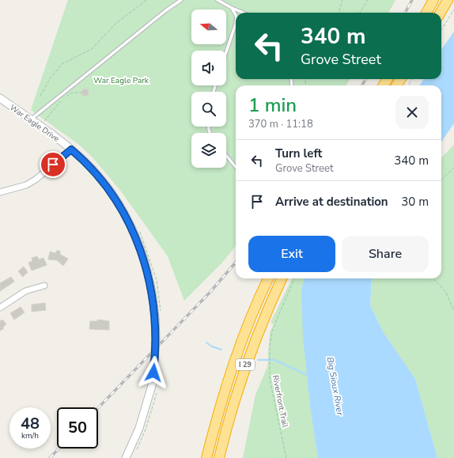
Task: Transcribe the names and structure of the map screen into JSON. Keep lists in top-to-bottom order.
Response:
{
  "streets": {
    "highway": ["I 29"],
    "main road": ["War Eagle Drive"],
    "path": ["Riverfront Trail"]
  },
  "water": ["Big Sioux River"],
  "parks": ["War Eagle Park"],
  "north": "left",
  "page": {
    "turn": ["340 m", "Grove Street"],
    "heading": ["1 min", "370 m · 11:18"],
    "list": [
      {
        "name": "Turn left",
        "note": "Grove Street",
        "value": "340 m"
      },
      {
        "name": "Arrive at destination",
        "value": "30 m"
      }
    ],
    "buttons": ["Exit", "Share"],
    "speed": "48 km/h",
    "limit": "50"
  }
}
